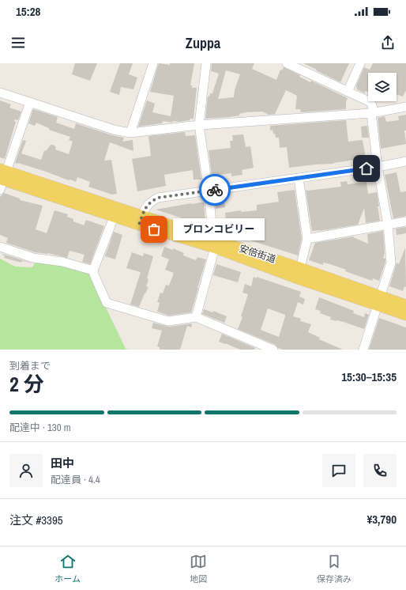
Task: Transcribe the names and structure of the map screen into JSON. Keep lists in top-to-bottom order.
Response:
{
  "streets": {
    "main road": ["安倍街道"]
  },
  "places": ["ブロンコビリー"],
  "page": {
    "status": "15:28",
    "header": "Zuppa",
    "bubble": "ブロンコビリー",
    "heading": ["2 分", "到着まで", "15:30–15:35"],
    "panel": [
      "田中",
      "配達員 · 4.4",
      "注文 #3395",
      "¥3,790"
    ],
    "bar": "配達中 · 130 m",
    "tabs": ["ホーム", "地図", "保存済み"]
  }
}
